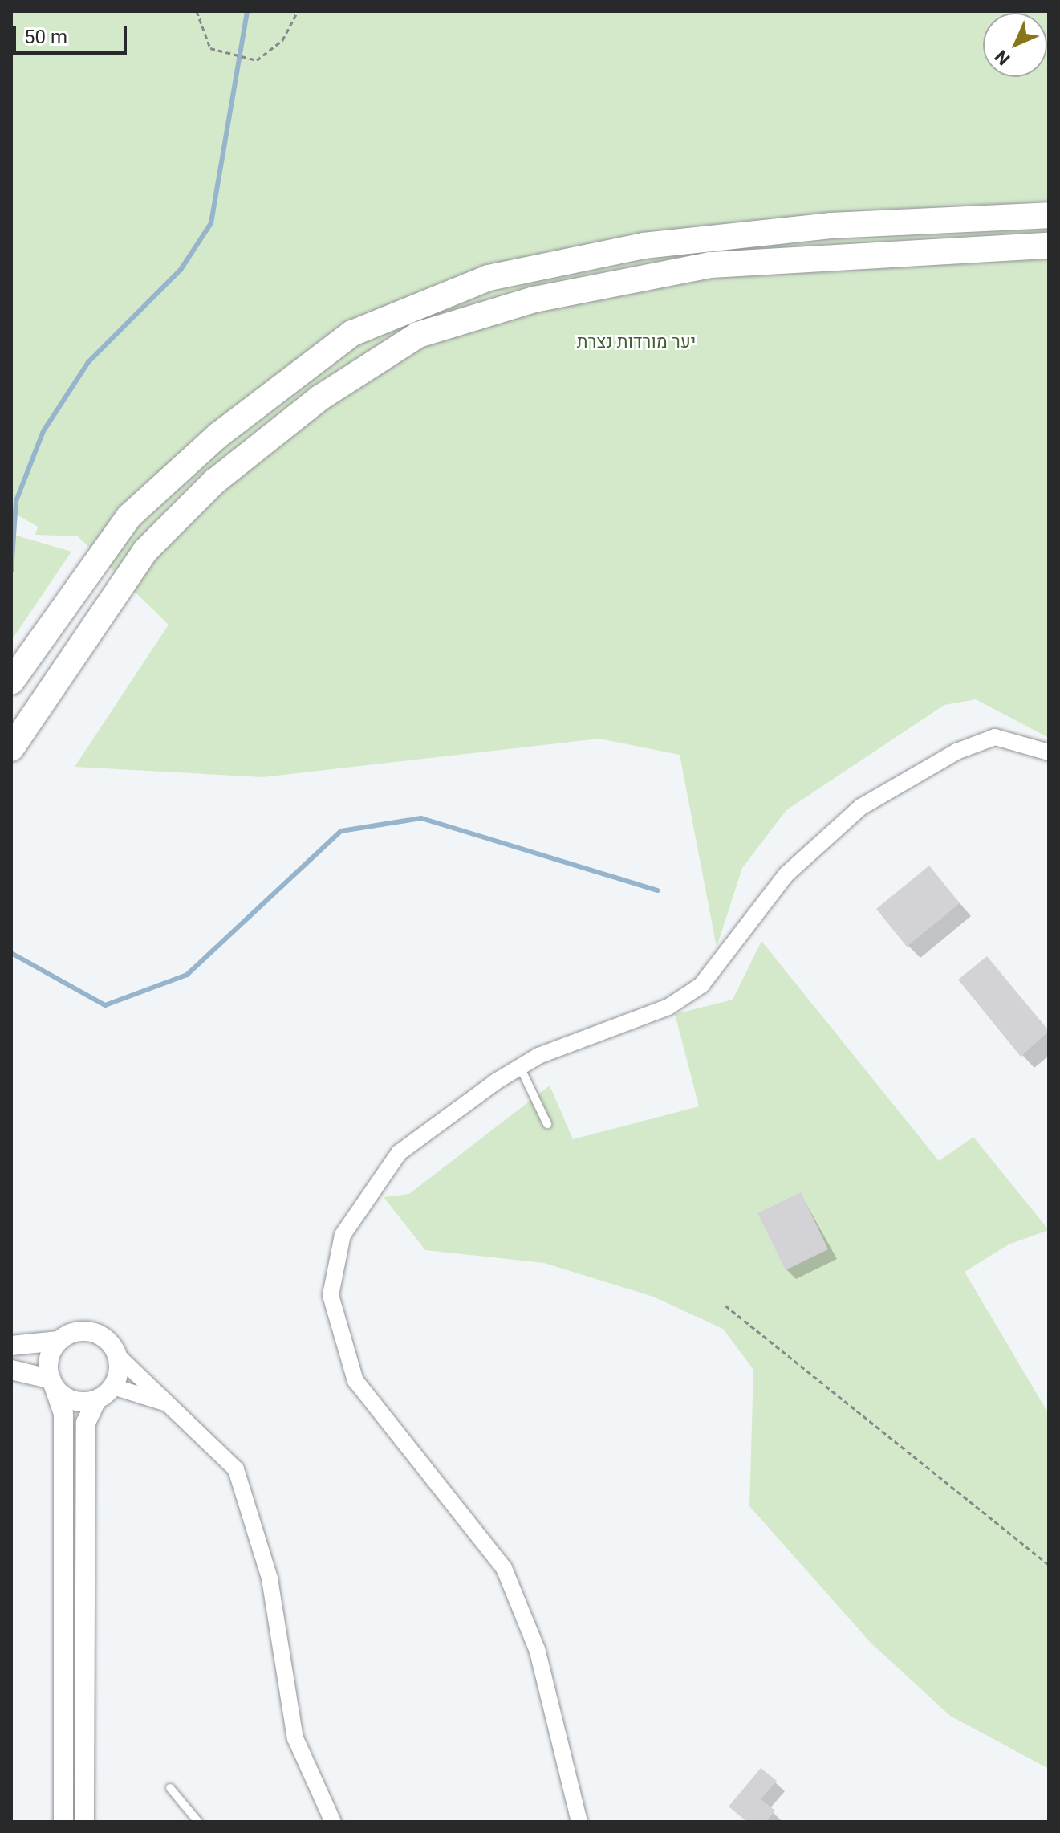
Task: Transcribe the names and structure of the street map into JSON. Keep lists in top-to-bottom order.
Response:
{
  "parks": ["יער מורדות נצרת"],
  "scale_bar": "50 m",
  "north": "bottom left"
}
